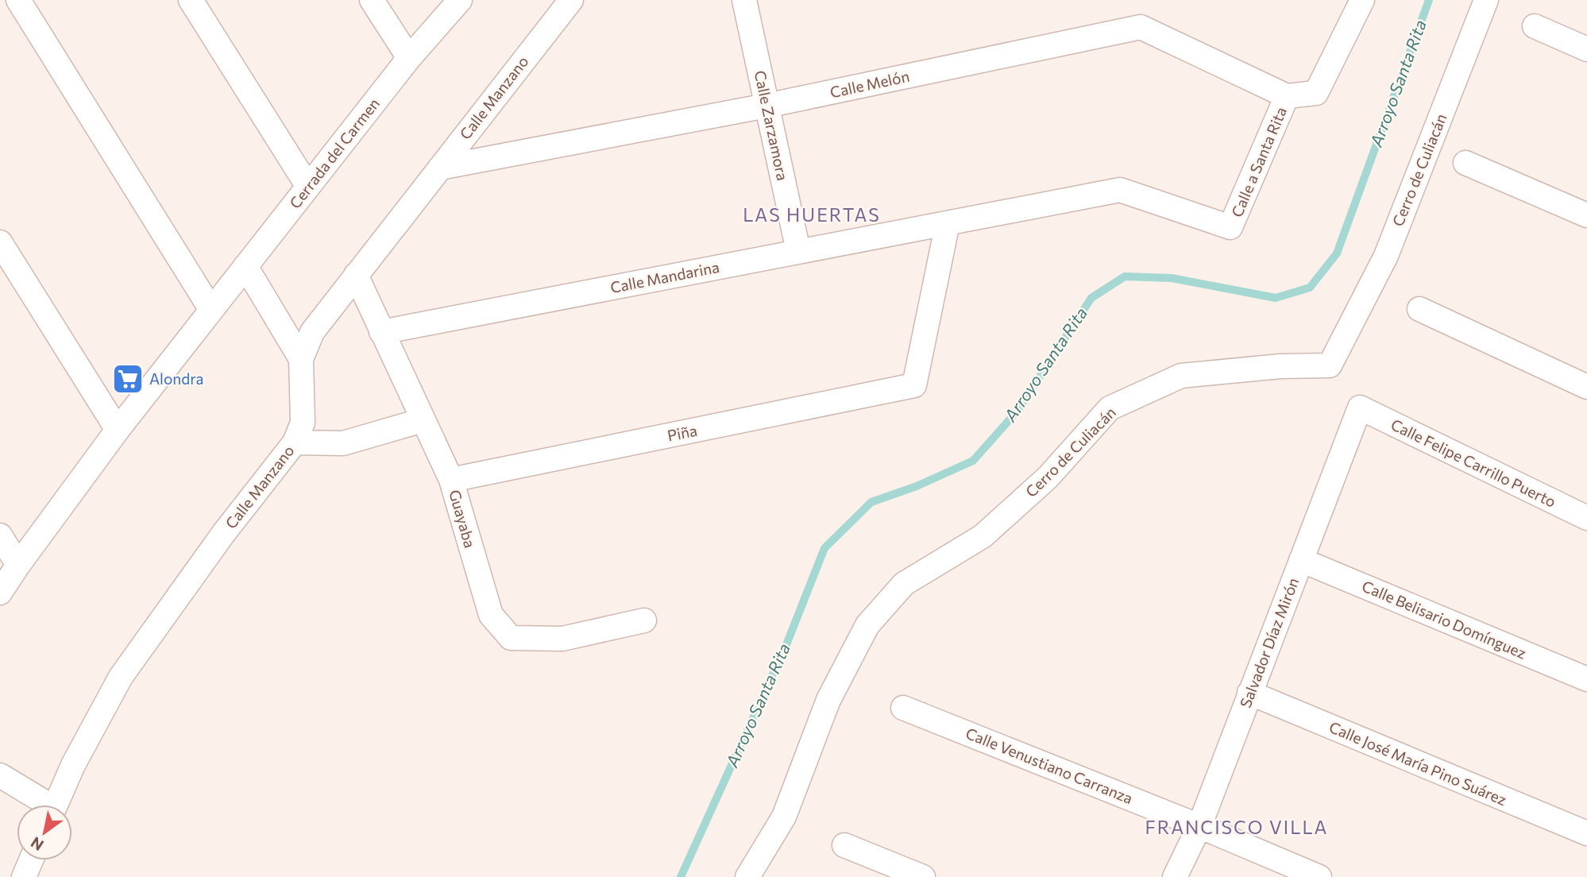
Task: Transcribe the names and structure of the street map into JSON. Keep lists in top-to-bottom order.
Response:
{
  "streets": {
    "street": [
      "Calle Melón",
      "Calle Manzano",
      "Calle Zarzamora",
      "Cerrada del Carmen",
      "Calle a Santa Rita",
      "Cerro de Culiacán",
      "Calle Mandarina",
      "Piña",
      "Calle Felipe Carrillo Puerto",
      "Guayaba",
      "Calle Belisario Domínguez",
      "Salvador Díaz Mirón",
      "Calle José María Pino Suárez",
      "Calle Venustiano Carranza"
    ]
  },
  "crossings": [
    ["Calle Melón", "Calle Manzano"],
    ["Calle Melón", "Calle Zarzamora"],
    ["Calle Melón", "Calle a Santa Rita"],
    ["Calle Manzano", "Guayaba"],
    ["Calle Zarzamora", "Calle Mandarina"],
    ["Calle a Santa Rita", "Calle Mandarina"],
    ["Calle Mandarina", "Piña"],
    ["Calle Mandarina", "Guayaba"],
    ["Piña", "Guayaba"],
    ["Calle Felipe Carrillo Puerto", "Salvador Díaz Mirón"],
    ["Calle Belisario Domínguez", "Salvador Díaz Mirón"],
    ["Salvador Díaz Mirón", "Calle José María Pino Suárez"],
    ["Salvador Díaz Mirón", "Calle Venustiano Carranza"]
  ],
  "districts": ["LAS HUERTAS", "FRANCISCO VILLA"],
  "water": ["Arroyo Santa Rita"],
  "places": {
    "supermarket": ["Alondra"]
  },
  "north": "bottom left"
}
